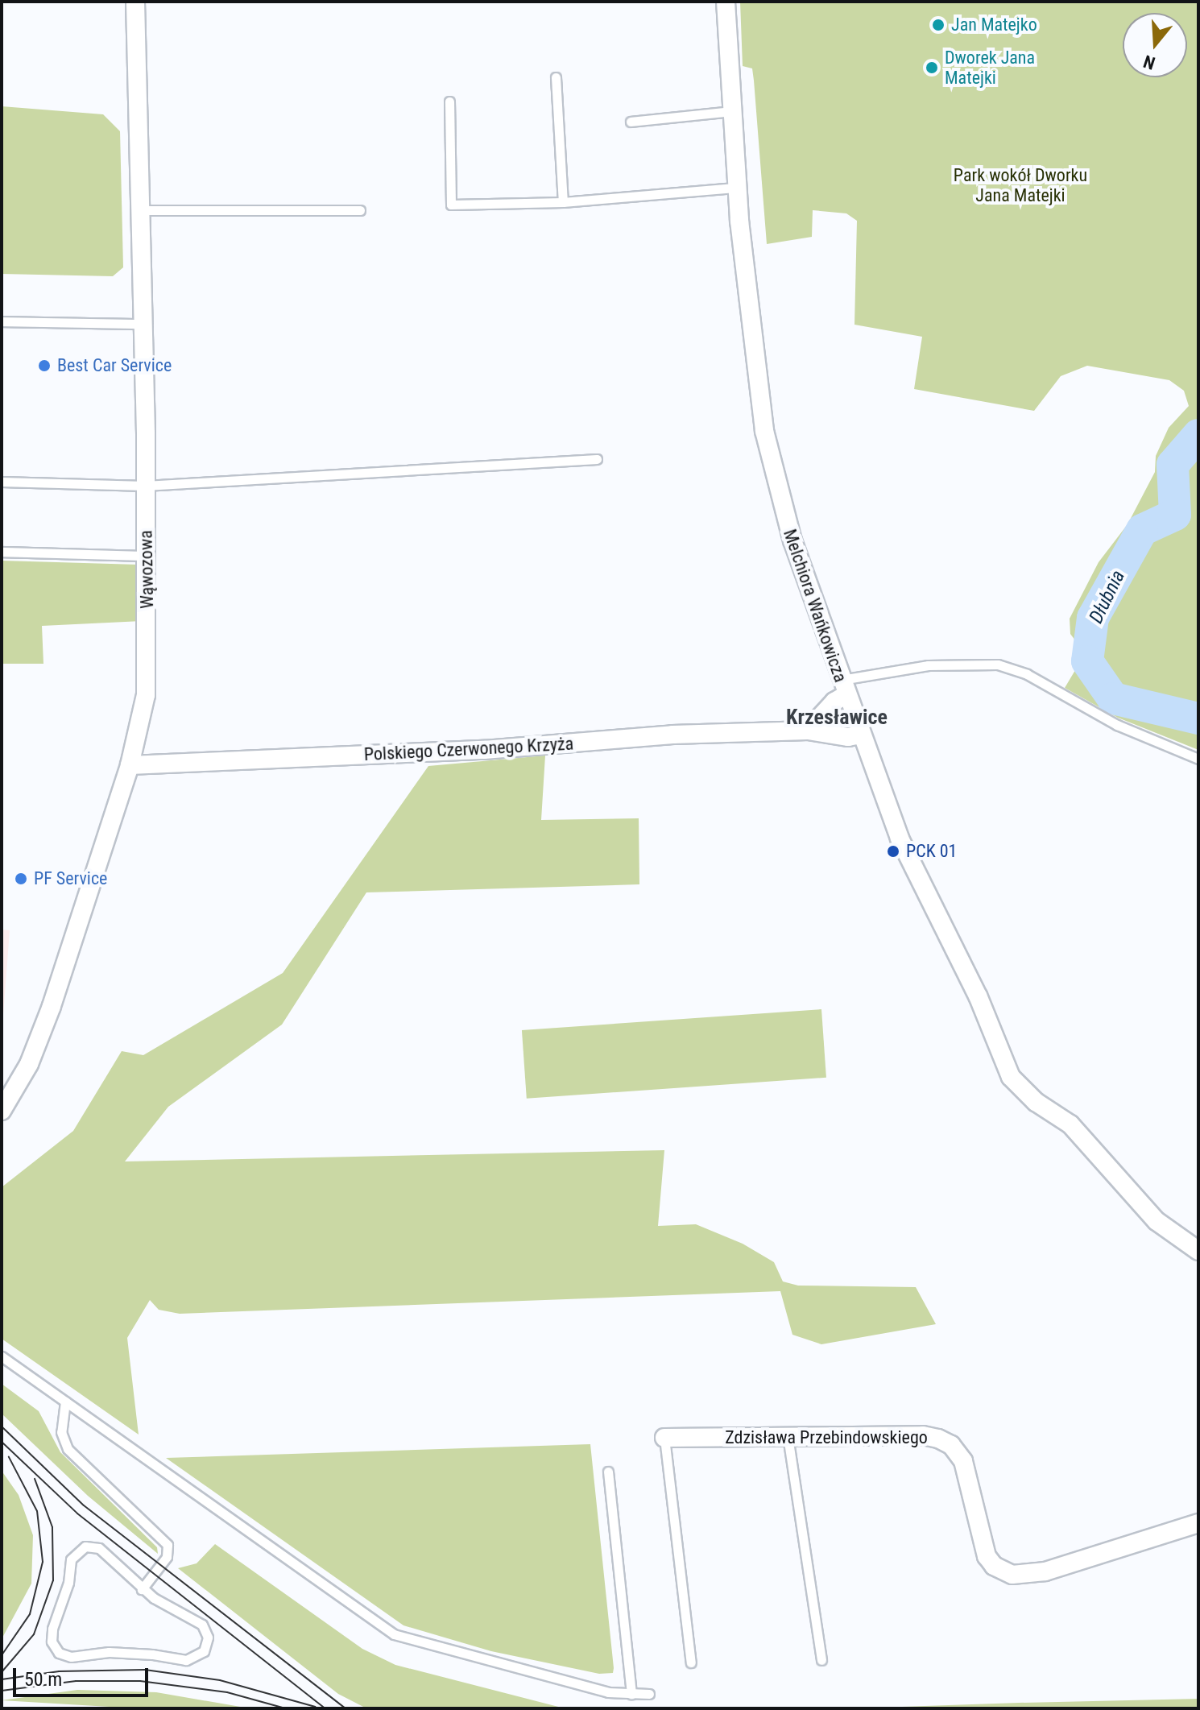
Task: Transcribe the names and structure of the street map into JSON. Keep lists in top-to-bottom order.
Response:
{
  "streets": {
    "street": [
      "Wąwozowa",
      "Melchiora Wańkowicza",
      "Polskiego Czerwonego Krzyża",
      "Zdzisława Przebindowskiego"
    ]
  },
  "crossings": [
    ["Wąwozowa", "Polskiego Czerwonego Krzyża"],
    ["Melchiora Wańkowicza", "Polskiego Czerwonego Krzyża"]
  ],
  "districts": ["Krzesławice"],
  "water": ["Dłubnia"],
  "parks": ["Park wokół Dworku Jana Matejki"],
  "places": [
    "Jan Matejko",
    "Dworek Jana Matejki",
    "Best Car Service",
    "PCK 01",
    "PF Service"
  ],
  "scale_bar": "50 m",
  "north": "bottom"
}
